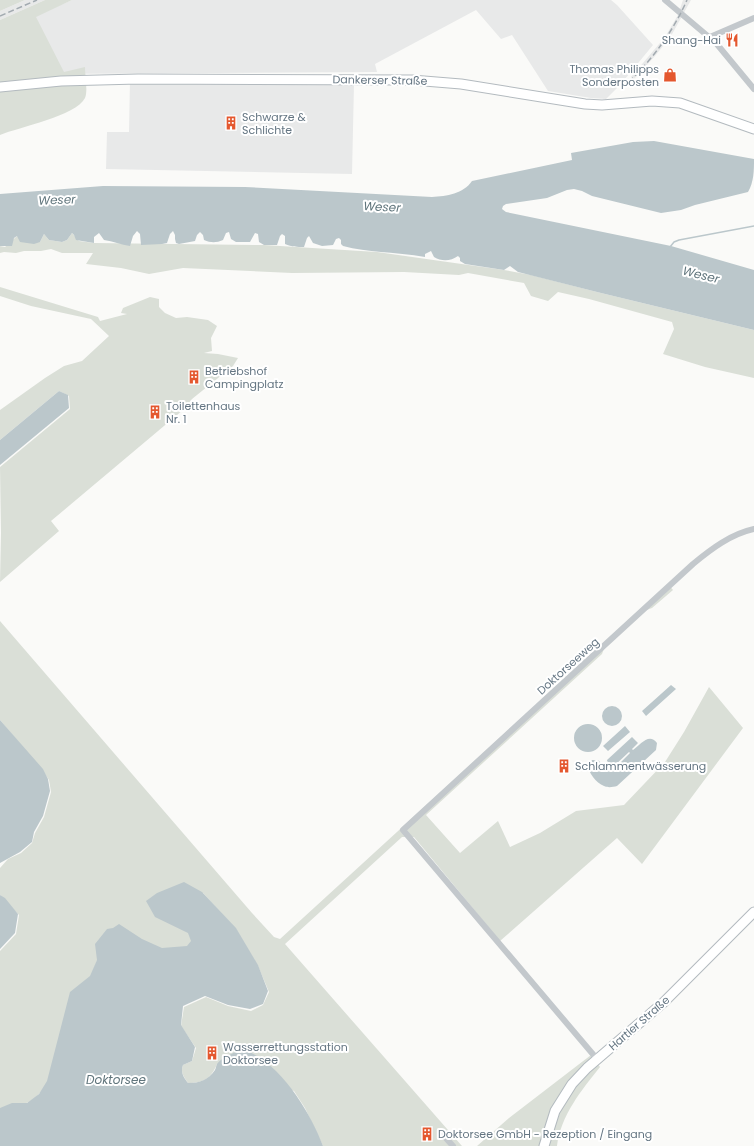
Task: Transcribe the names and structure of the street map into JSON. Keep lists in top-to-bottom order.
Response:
{
  "streets": {
    "main road": ["Dankerser Straße", "Hartler Straße"],
    "street": ["Doktorseeweg"]
  },
  "crossings": [
    ["Doktorseeweg", "Hartler Straße"]
  ],
  "water": ["Weser", "Doktorsee"],
  "places": {
    "restaurant": ["Shang-Hai"],
    "shop": ["Thomas Philipps Sonderposten"],
    "building": [
      "Schwarze & Schlichte",
      "Betriebshof Campingplatz",
      "Toilettenhaus Nr. 1",
      "Schlammentwässerung",
      "Wasserrettungsstation Doktorsee",
      "Doktorsee GmbH - Rezeption / Eingang"
    ]
  }
}
